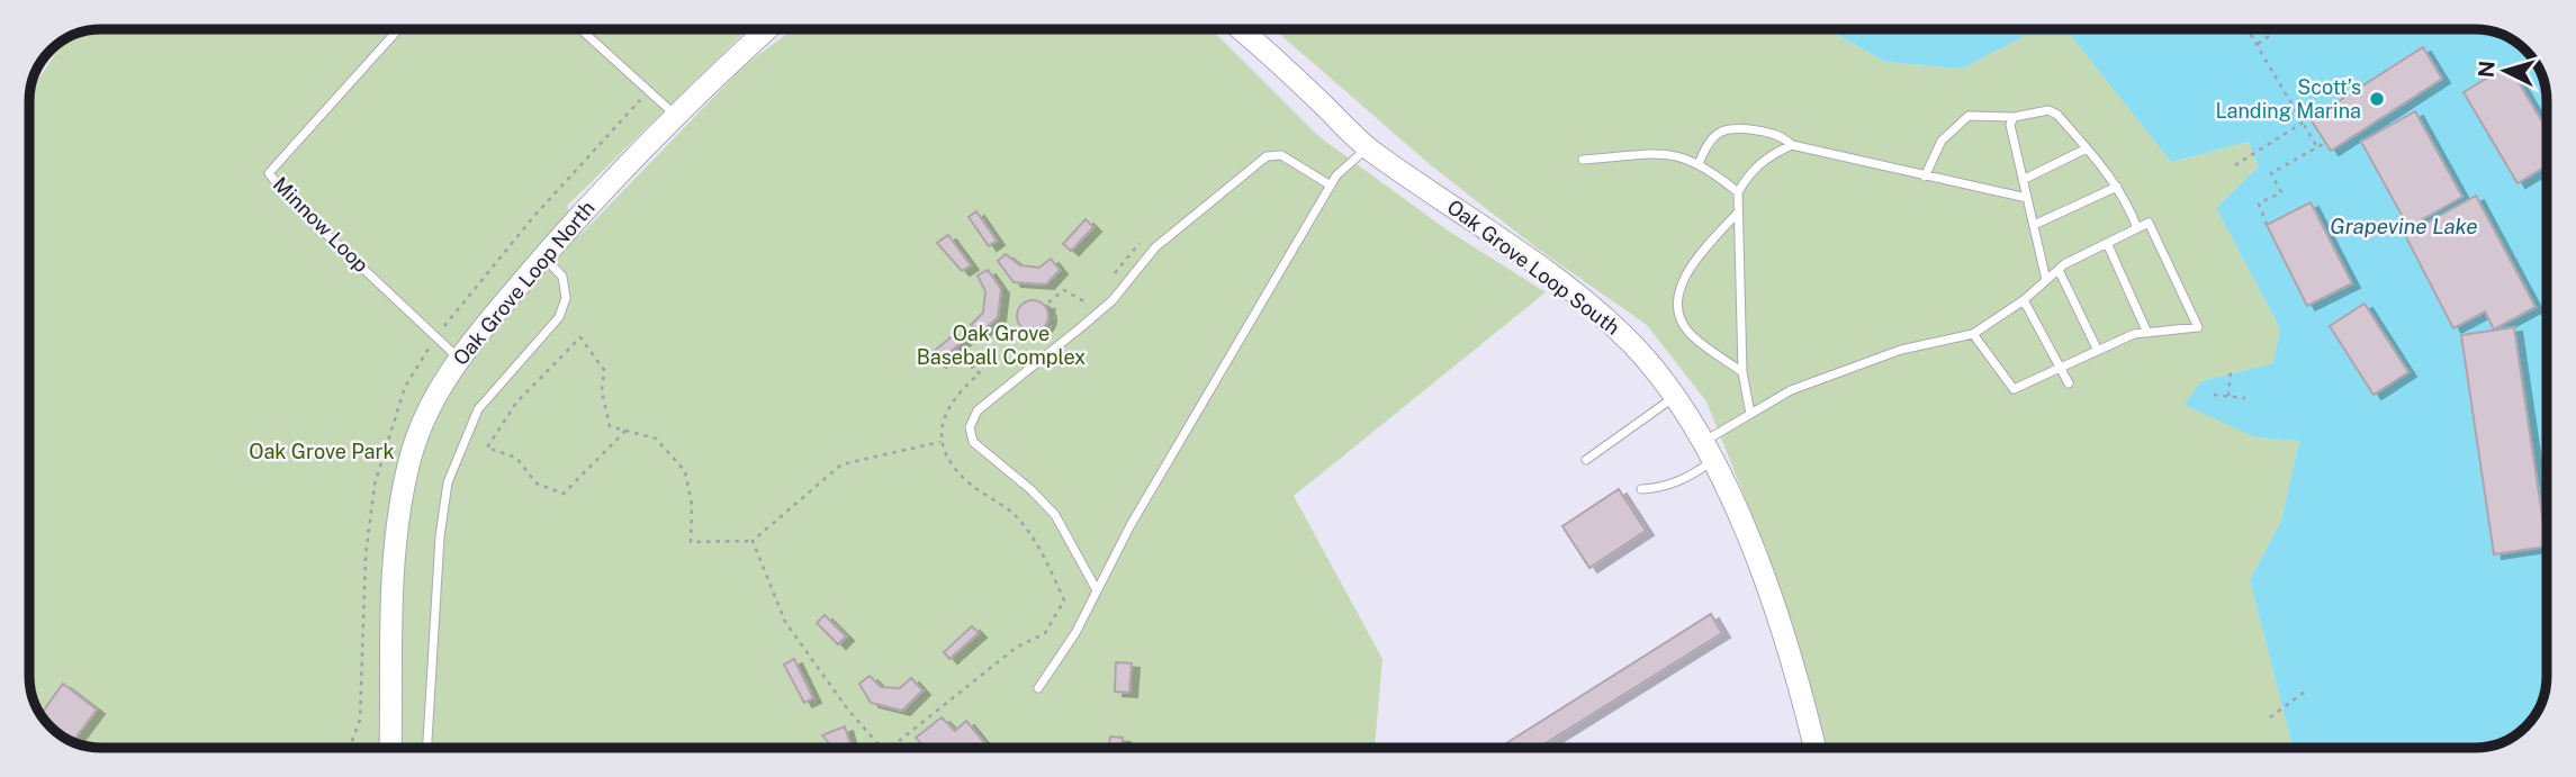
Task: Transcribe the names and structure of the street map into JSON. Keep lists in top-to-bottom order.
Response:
{
  "streets": {
    "street": ["Oak Grove Loop South", "Oak Grove Loop North"],
    "lane": ["Minnow Loop"]
  },
  "crossings": [
    ["Minnow Loop", "Oak Grove Loop North"]
  ],
  "water": ["Grapevine Lake"],
  "parks": ["Oak Grove Baseball Complex", "Oak Grove Park"],
  "places": ["Scott’s Landing Marina"],
  "north": "left"
}
